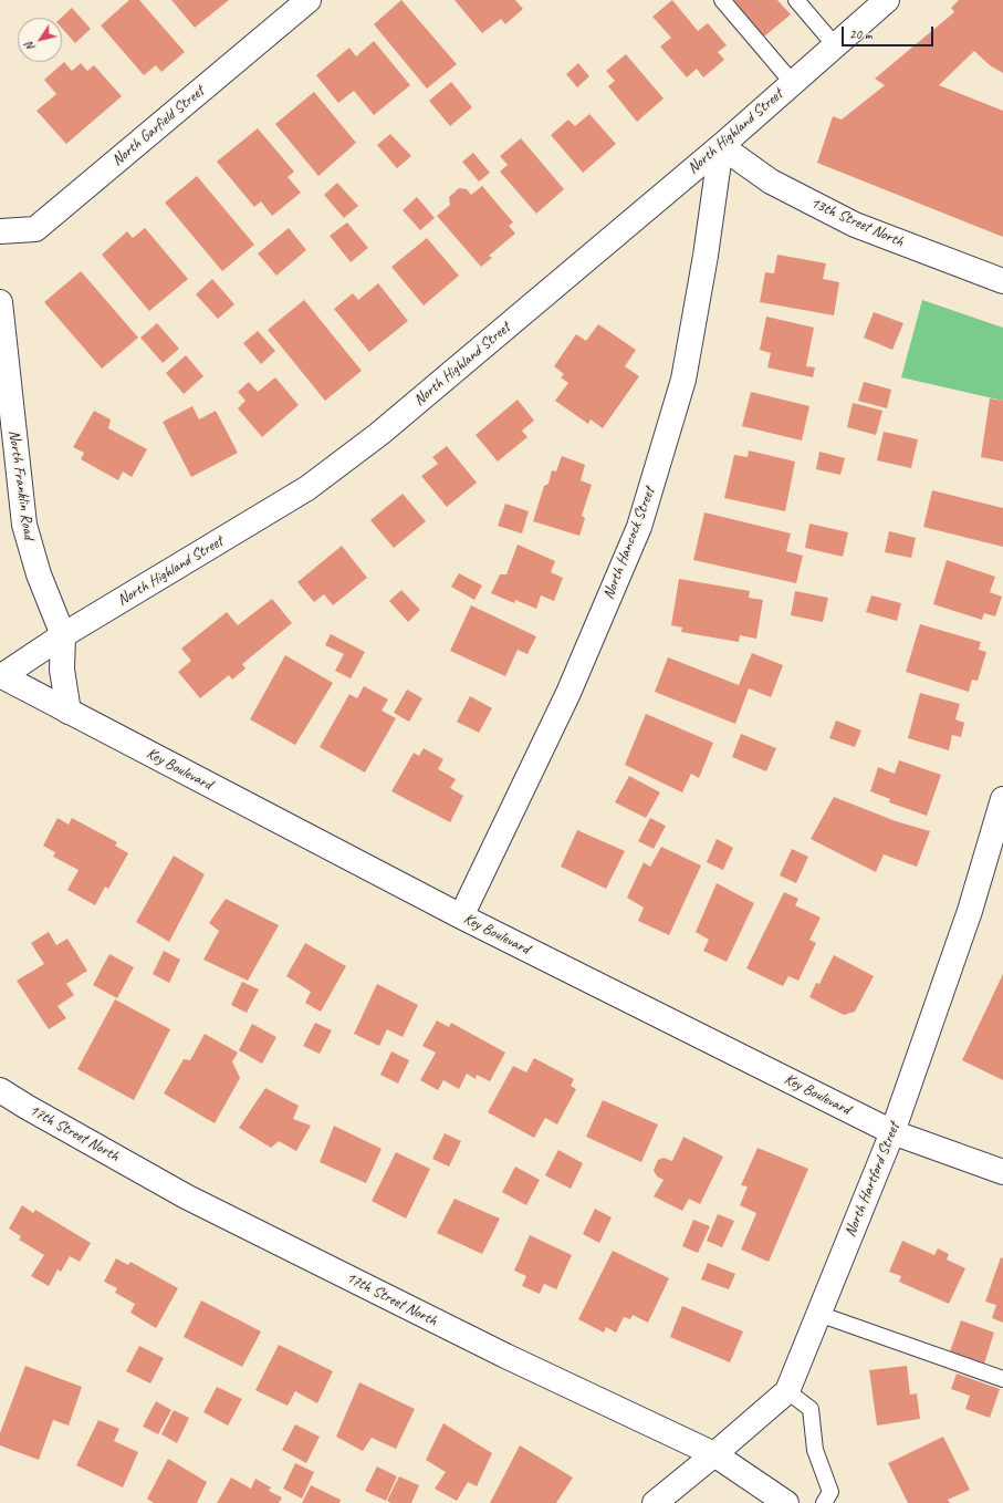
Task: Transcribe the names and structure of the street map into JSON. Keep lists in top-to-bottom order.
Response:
{
  "streets": {
    "street": [
      "North Garfield Street",
      "North Highland Street",
      "13th Street North",
      "North Franklin Road",
      "North Hancock Street",
      "Key Boulevard",
      "17th Street North",
      "North Hartford Street"
    ]
  },
  "crossings": [
    ["North Highland Street", "13th Street North"],
    ["North Highland Street", "North Franklin Road"],
    ["North Highland Street", "North Hancock Street"],
    ["North Highland Street", "Key Boulevard"],
    ["13th Street North", "North Hancock Street"],
    ["North Hancock Street", "Key Boulevard"],
    ["Key Boulevard", "North Hartford Street"],
    ["17th Street North", "North Hartford Street"]
  ],
  "scale_bar": "20 m",
  "north": "bottom left"
}
